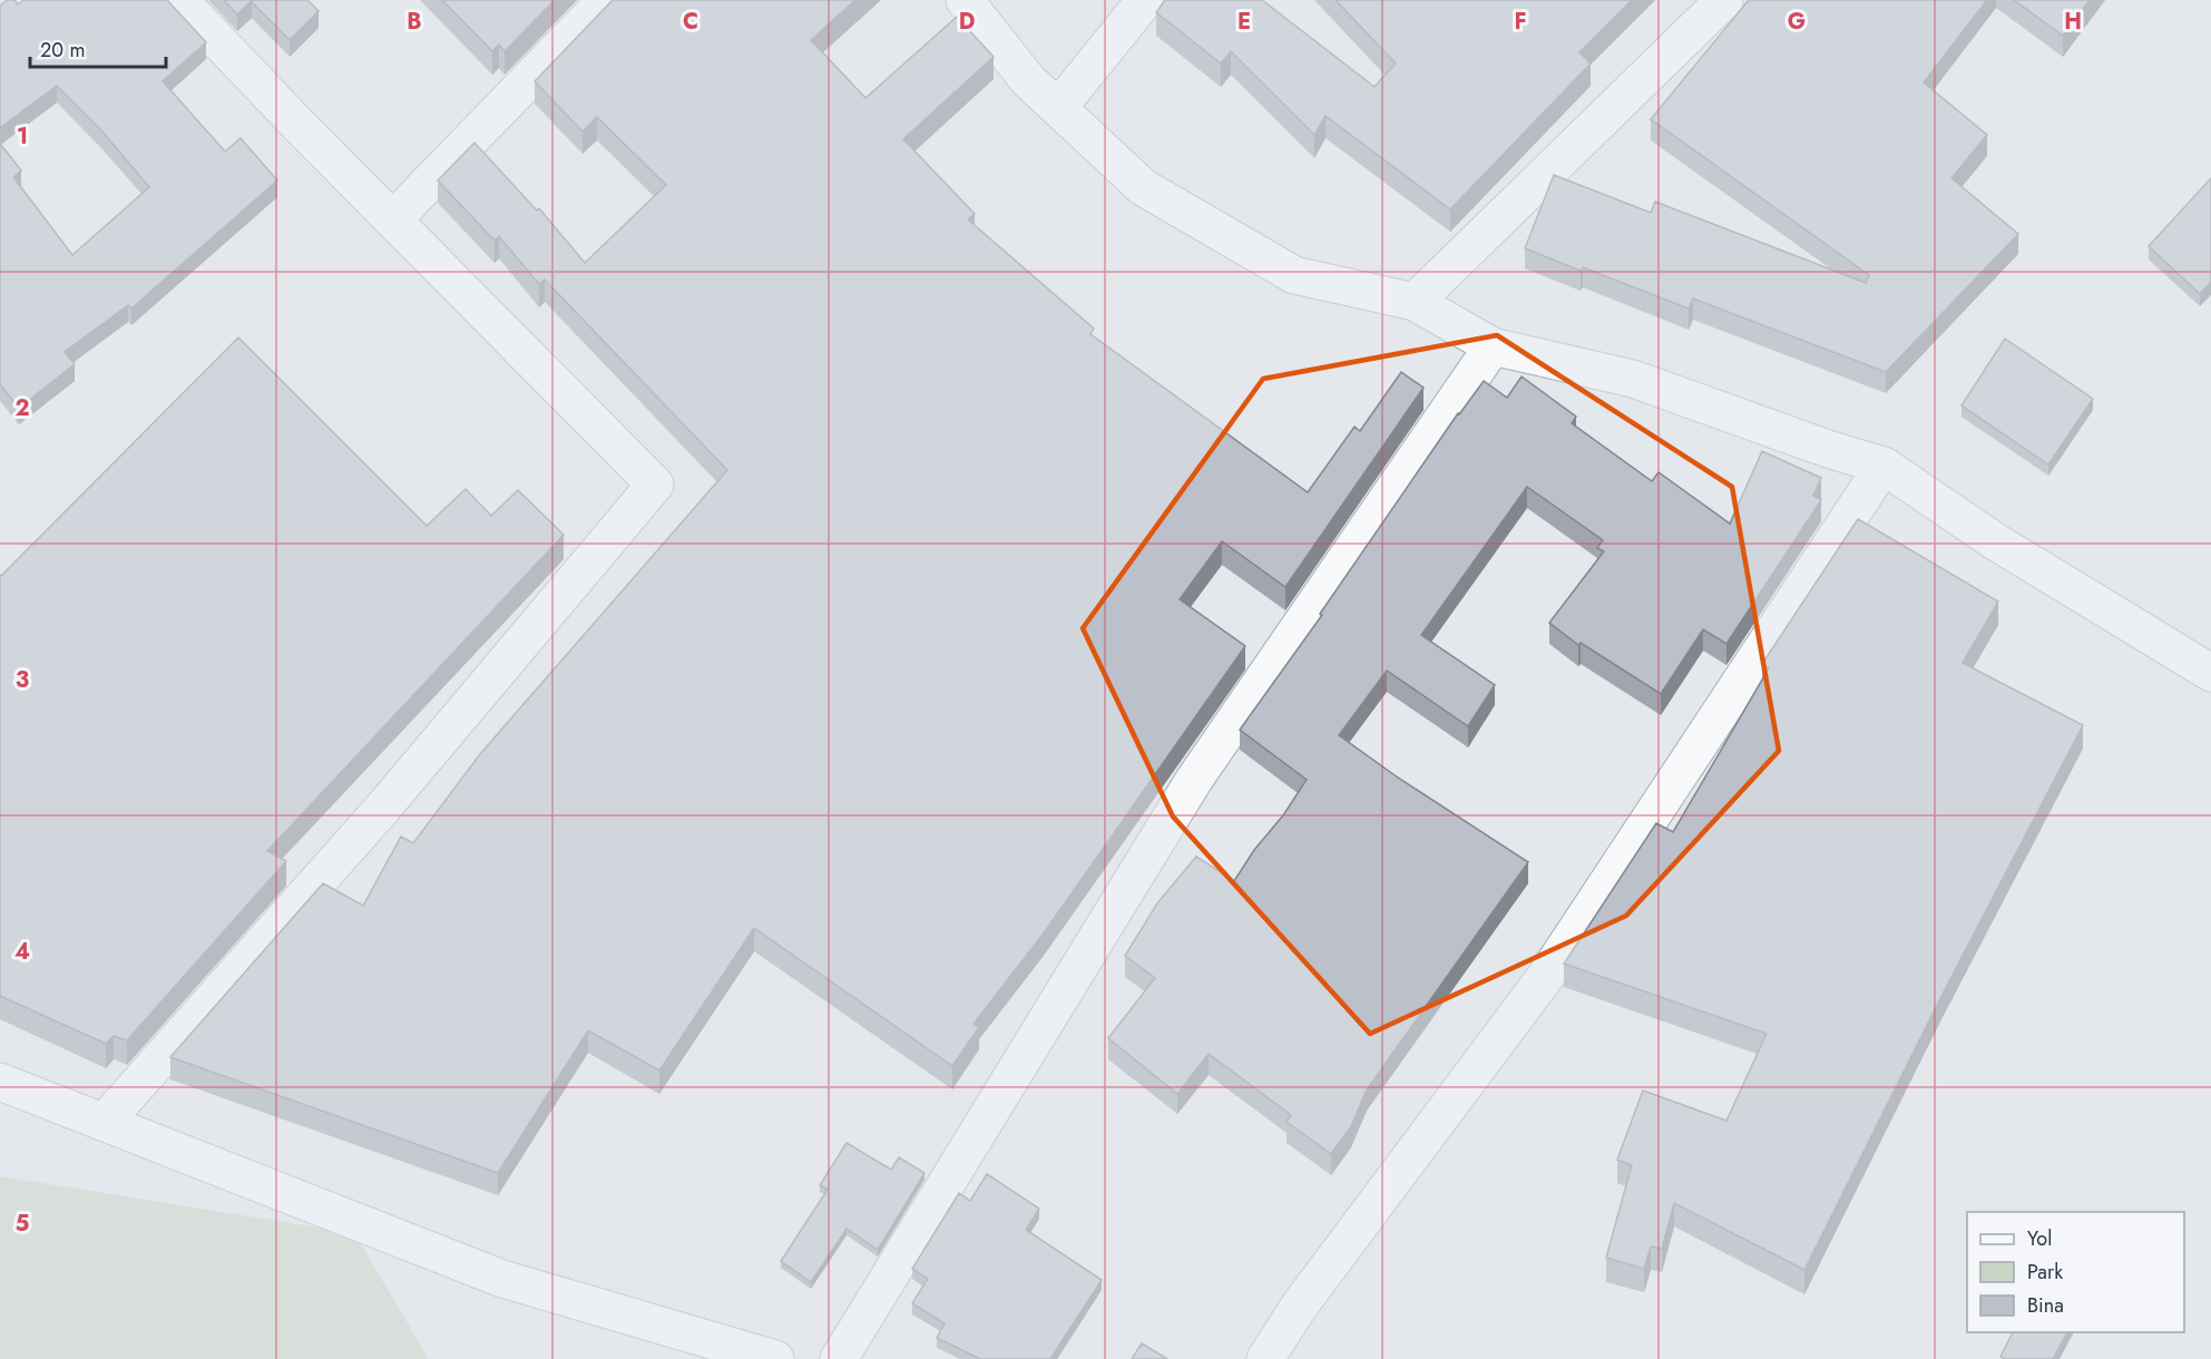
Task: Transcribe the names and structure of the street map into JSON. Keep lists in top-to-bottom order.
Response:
{
  "legend": ["Yol", "Park", "Bina"],
  "scale_bar": "20 m",
  "grid": {
    "columns": [
      "B",
      "C",
      "D",
      "E",
      "F",
      "G",
      "H"
    ],
    "rows": [
      "1",
      "2",
      "3",
      "4",
      "5"
    ]
  }
}
